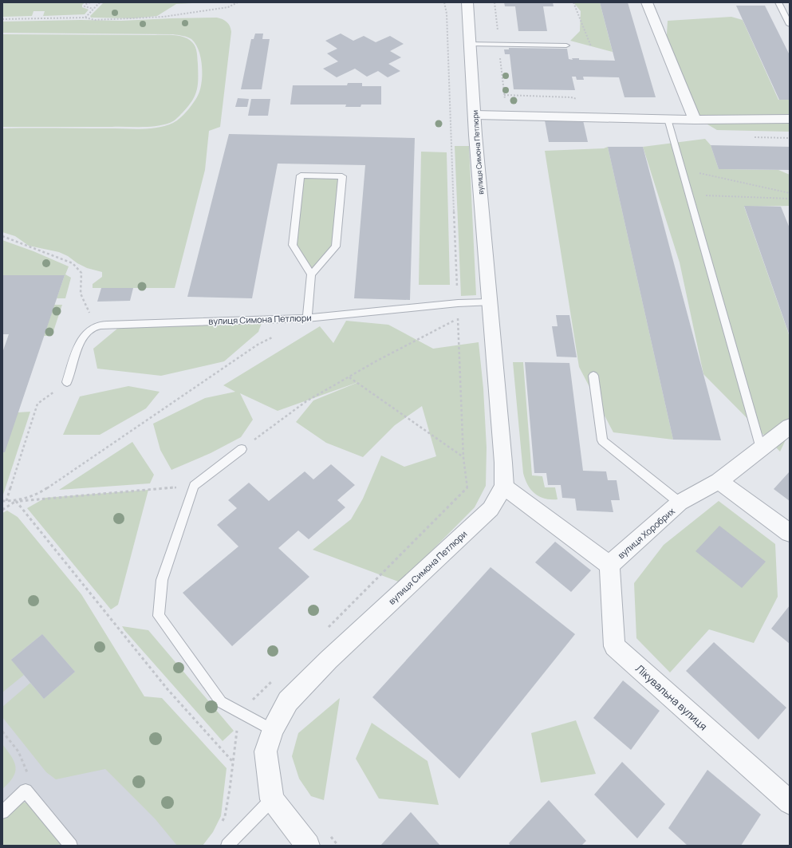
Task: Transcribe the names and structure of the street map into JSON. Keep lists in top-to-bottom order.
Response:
{
  "streets": {
    "street": ["вулиця Симона Петлюри", "вулиця Хоробрих", "Лікувальна вулиця"]
  },
  "crossings": [
    ["вулиця Симона Петлюри", "вулиця Хоробрих"],
    ["вулиця Хоробрих", "Лікувальна вулиця"]
  ]
}
